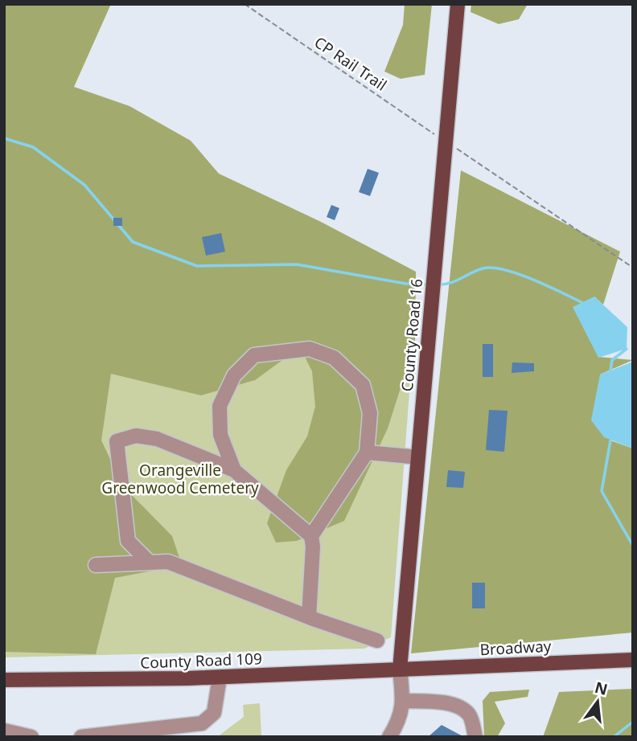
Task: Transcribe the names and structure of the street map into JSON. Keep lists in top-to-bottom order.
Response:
{
  "streets": {
    "main road": ["County Road 16", "Broadway", "County Road 109"],
    "path": ["CP Rail Trail"]
  },
  "crossings": [
    ["CP Rail Trail", "County Road 16"],
    ["County Road 16", "Broadway"],
    ["County Road 16", "County Road 109"],
    ["Broadway", "County Road 109"]
  ],
  "parks": ["Orangeville Greenwood Cemetery"],
  "north": "top"
}
